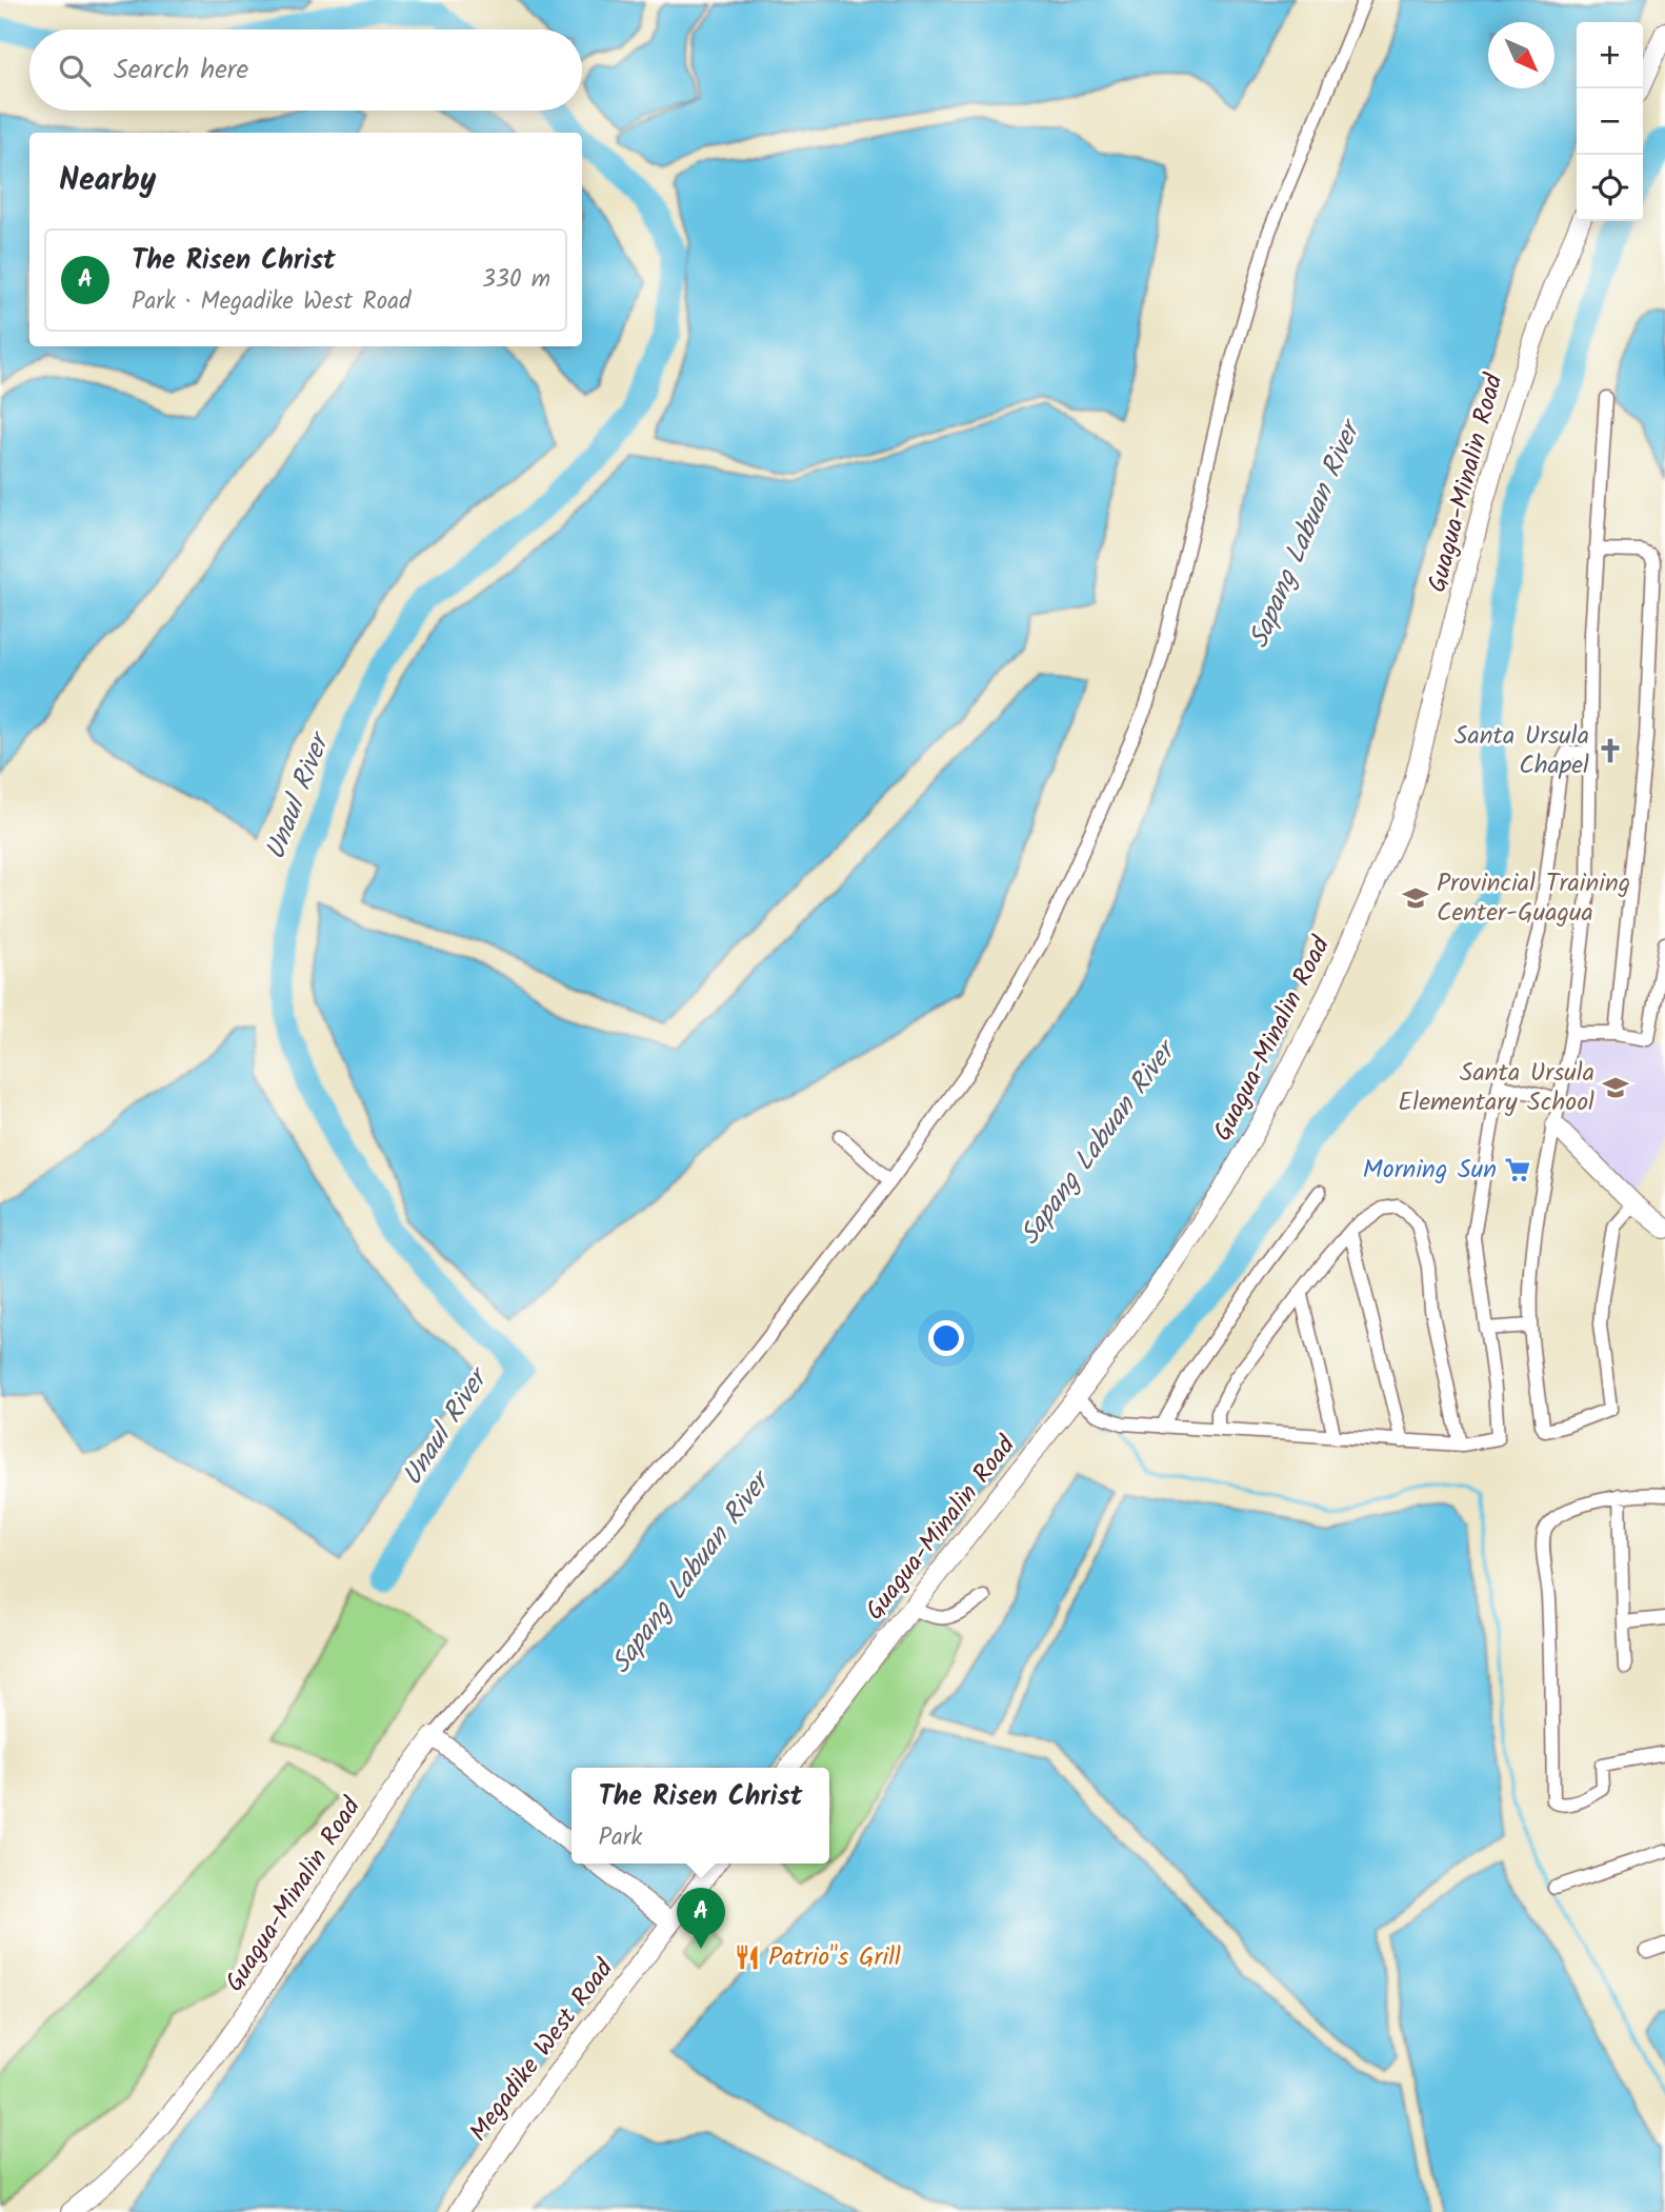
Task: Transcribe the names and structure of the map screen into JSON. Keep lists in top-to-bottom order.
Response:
{
  "streets": {
    "main road": ["Guagua-Minalin Road", "Megadike West Road"]
  },
  "water": ["Sapang Labuan River", "Unaul River"],
  "places": {
    "church": ["Santa Ursula Chapel"],
    "school or university": ["Provincial Training Center-Guagua", "Santa Ursula Elementary School"],
    "supermarket": ["Morning Sun"],
    "restaurant": ["Patrio\"s Grill"]
  },
  "north": "bottom right",
  "page": {
    "map_buttons": ["+", "−"],
    "search": "Search here",
    "heading": "Nearby",
    "list": [
      {
        "mark": "A",
        "name": "The Risen Christ",
        "note": "Park · Megadike West Road",
        "value": "330 m"
      }
    ],
    "popup": ["The Risen Christ", "Park"],
    "pins": "A"
  }
}
